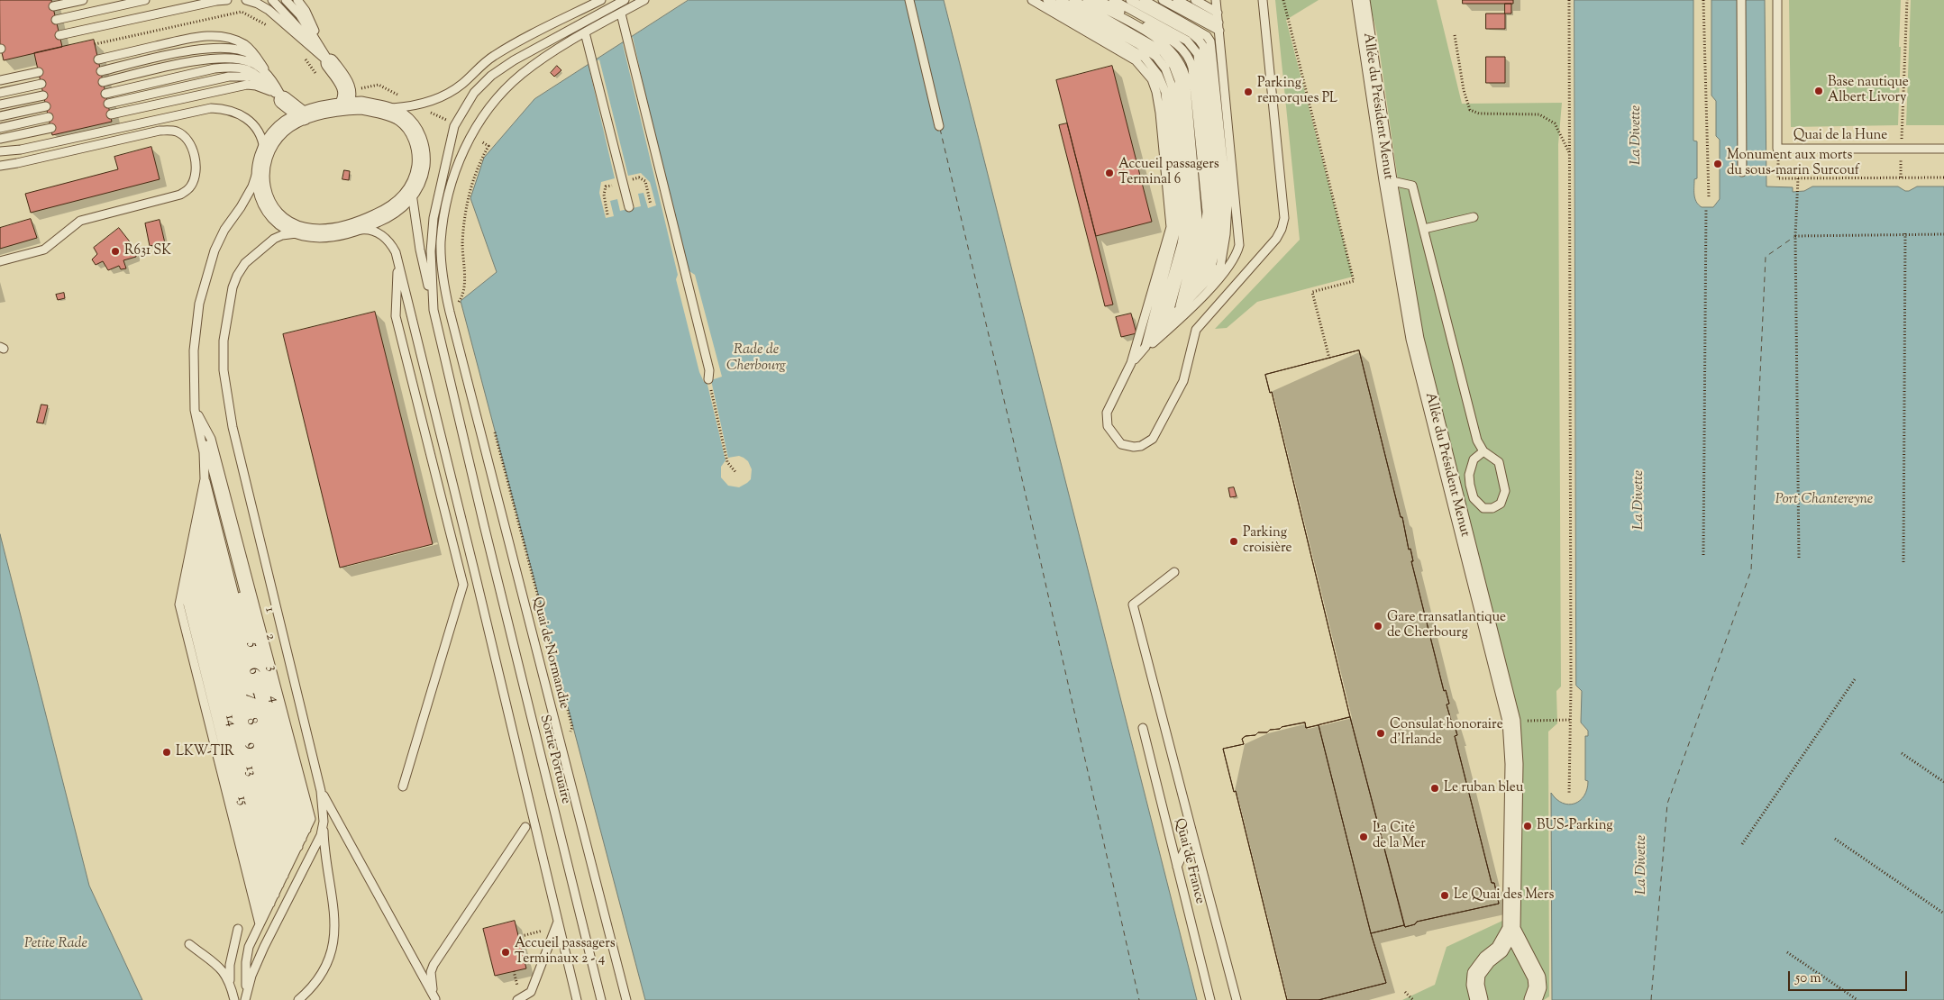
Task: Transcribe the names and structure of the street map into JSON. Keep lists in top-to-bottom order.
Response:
{
  "streets": {
    "street": ["Allée du Président Menut"],
    "lane": [
      "Quai de la Hune",
      "1",
      "2",
      "5",
      "Quai de Normandie",
      "3",
      "6",
      "7",
      "4",
      "14",
      "8",
      "9",
      "Sortie Portuaire",
      "13",
      "15",
      "Quai de France"
    ]
  },
  "crossings": [
    ["1", "2"],
    ["3", "4"],
    ["14", "15"]
  ],
  "water": [
    "La Divette",
    "Rade de Cherbourg",
    "Port Chantereyne",
    "Petite Rade"
  ],
  "places": [
    "Base nautique Albert Livory",
    "Parking remorques PL",
    "Monument aux morts du sous-marin Surcouf",
    "Accueil passagers Terminal 6",
    "R631 SK",
    "Parking croisière",
    "Gare transatlantique de Cherbourg",
    "Consulat honoraire d'Irlande",
    "LKW-TIR",
    "Le ruban bleu",
    "BUS-Parking",
    "La Cité de la Mer",
    "Le Quai des Mers",
    "Accueil passagers Terminaux 2 - 4"
  ],
  "scale_bar": "50 m"
}
